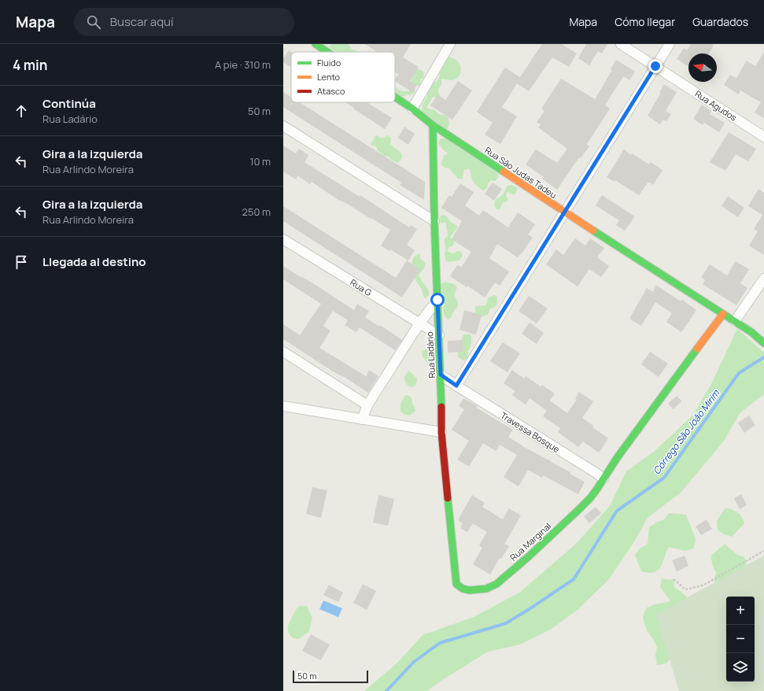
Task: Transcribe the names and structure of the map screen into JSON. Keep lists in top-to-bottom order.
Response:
{
  "streets": {
    "street": [
      "Rua Agudos",
      "Rua São Judas Tadeu",
      "Rua G",
      "Rua Ladário",
      "Travessa Bosque",
      "Rua Marginal"
    ]
  },
  "crossings": [
    ["Rua São Judas Tadeu", "Rua Ladário"],
    ["Rua São Judas Tadeu", "Rua Marginal"],
    ["Rua G", "Rua Ladário"],
    ["Rua Ladário", "Travessa Bosque"],
    ["Rua Ladário", "Rua Marginal"],
    ["Travessa Bosque", "Rua Marginal"]
  ],
  "water": ["Córrego São João Mirim"],
  "legend": ["Fluido", "Lento", "Atasco"],
  "scale_bar": "50 m",
  "north": "left",
  "page": {
    "header": "Mapa",
    "search": "Buscar aquí",
    "nav": ["Mapa", "Cómo llegar", "Guardados"],
    "heading": ["4 min", "A pie · 310 m"],
    "list": [
      ["Continúa", "Rua Ladário", "50 m"],
      ["Gira a la izquierda", "Rua Arlindo Moreira", "10 m"],
      ["Gira a la izquierda", "Rua Arlindo Moreira", "250 m"],
      "Llegada al destino"
    ],
    "map_buttons": ["+", "−"],
    "scale": "50 m"
  }
}
